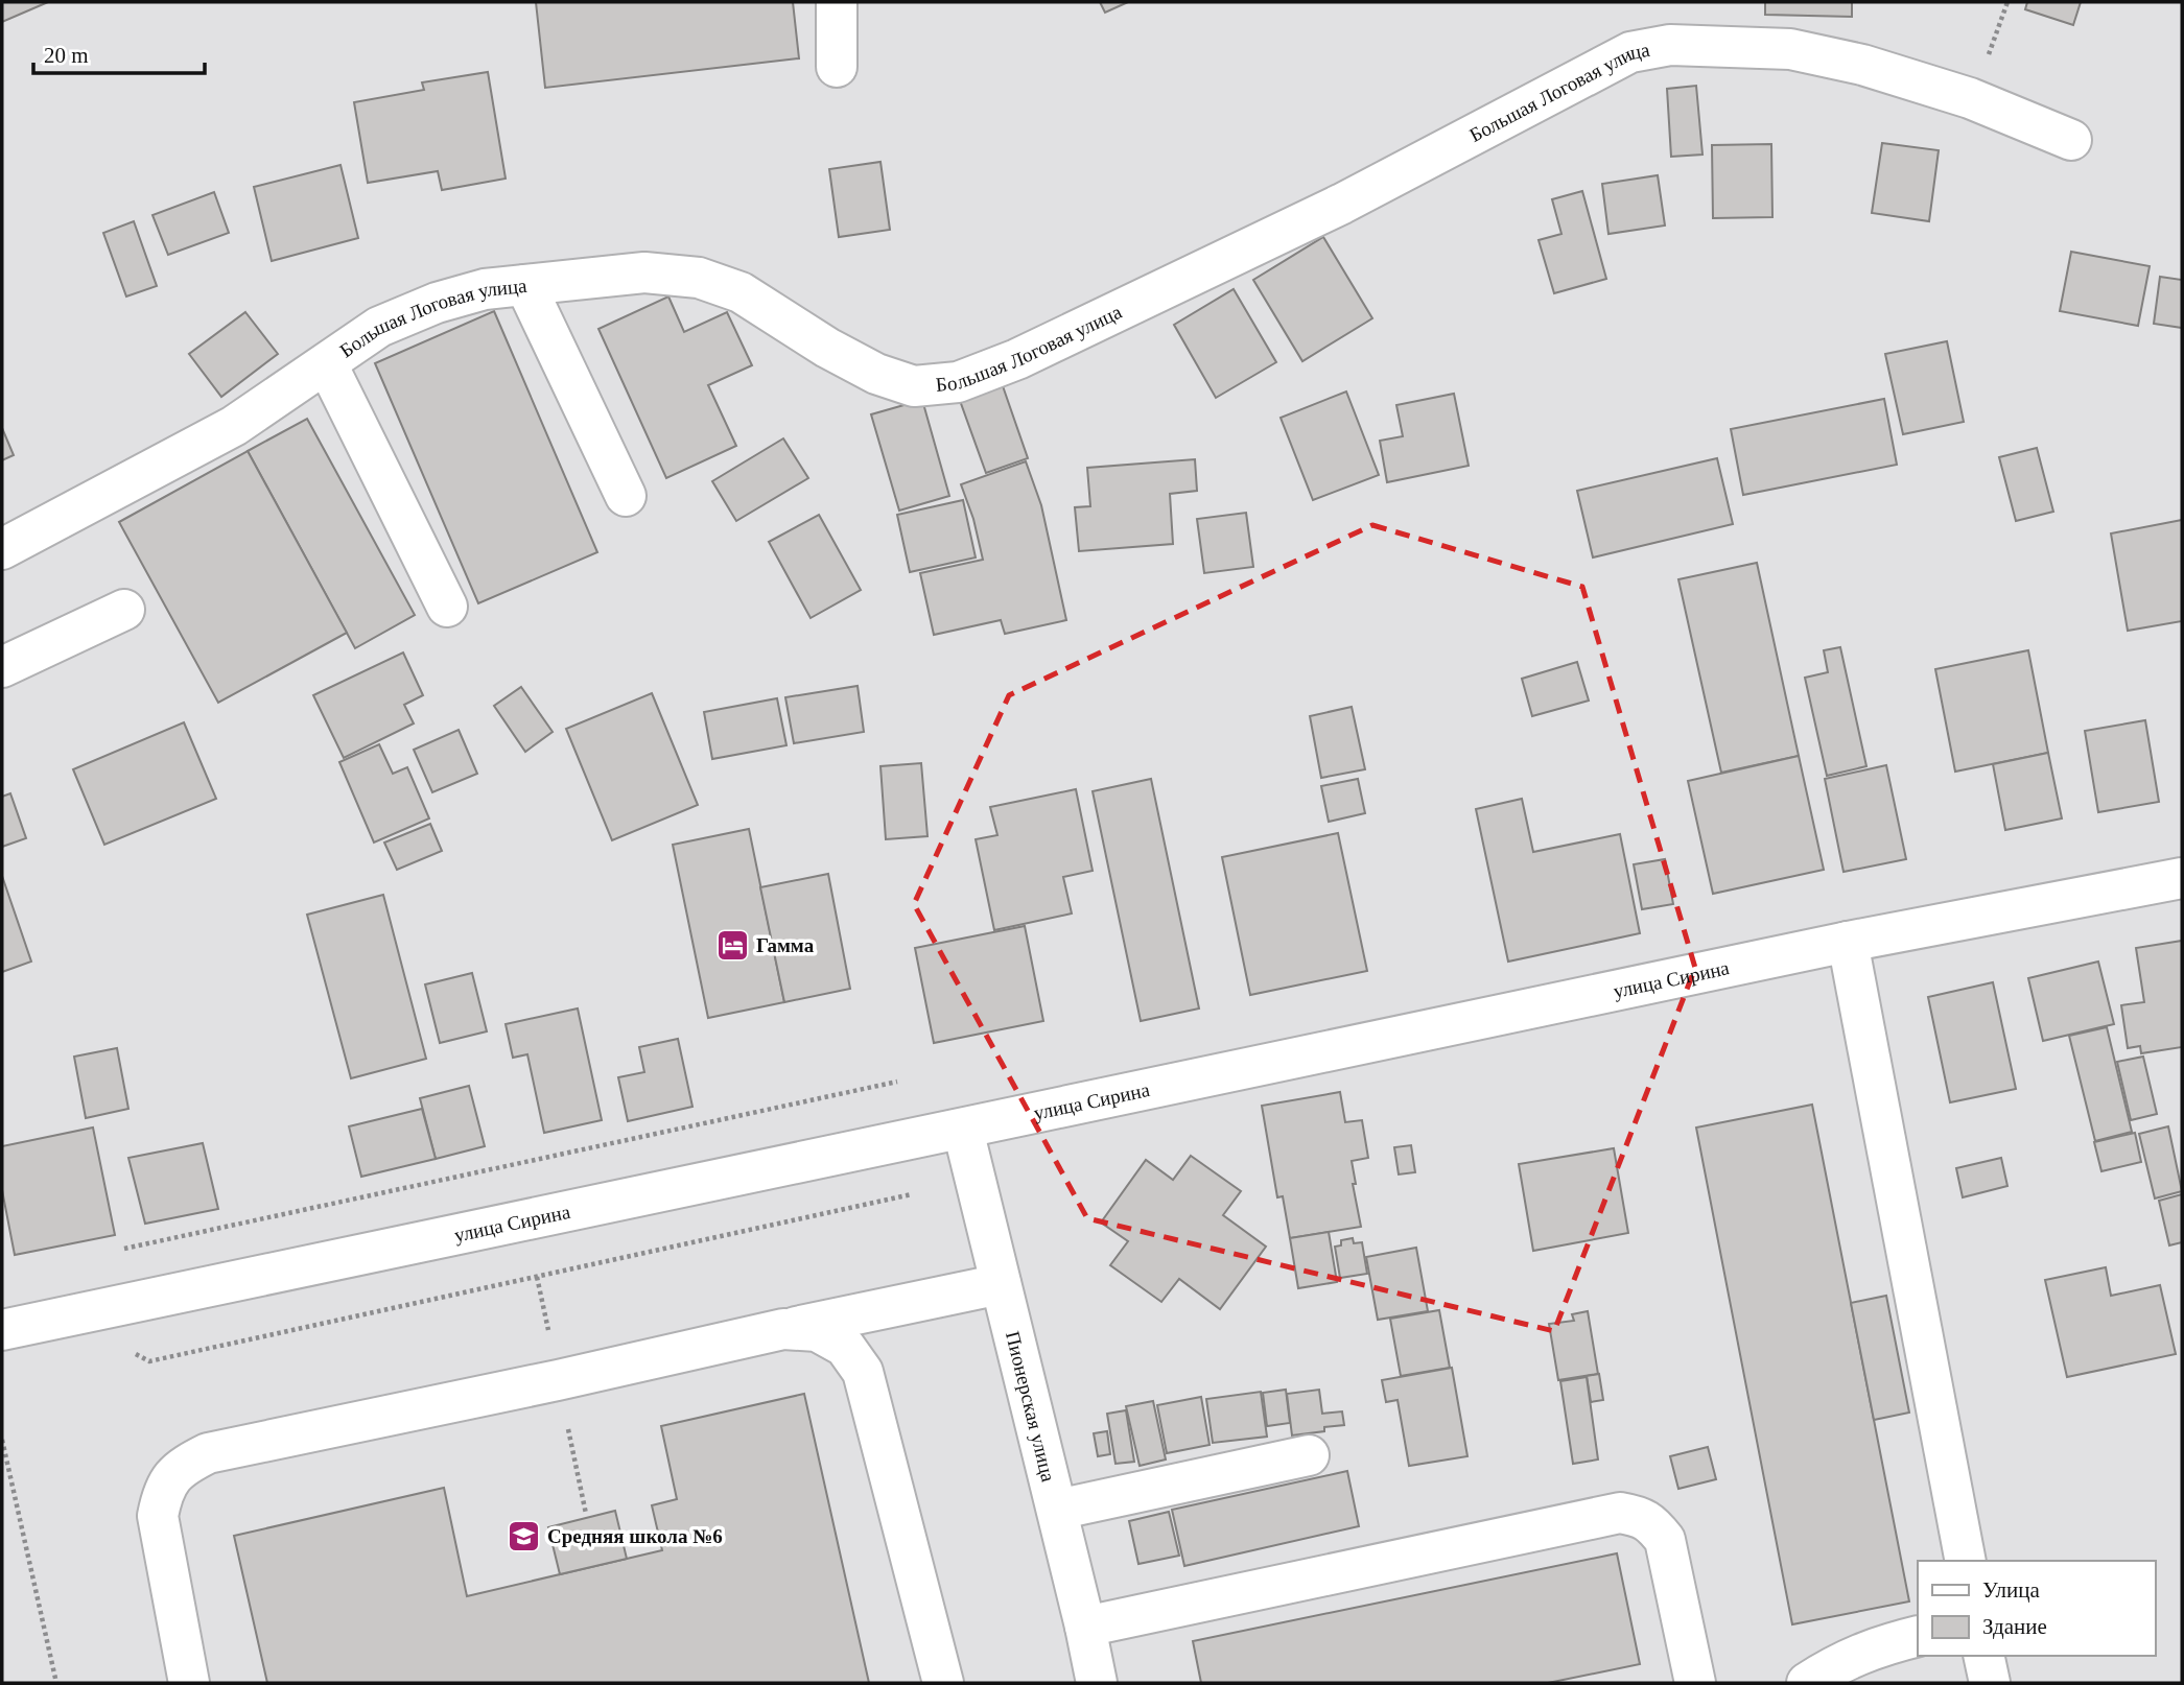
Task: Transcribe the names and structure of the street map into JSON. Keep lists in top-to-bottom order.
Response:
{
  "streets": {
    "street": ["Большая Логовая улица", "улица Сирина", "Пионерская улица"]
  },
  "crossings": [
    ["улица Сирина", "Пионерская улица"]
  ],
  "places": {
    "hotel": ["Гамма"],
    "school or university": ["Средняя школа №6"]
  },
  "legend": ["Улица", "Здание"],
  "scale_bar": "20 m"
}
